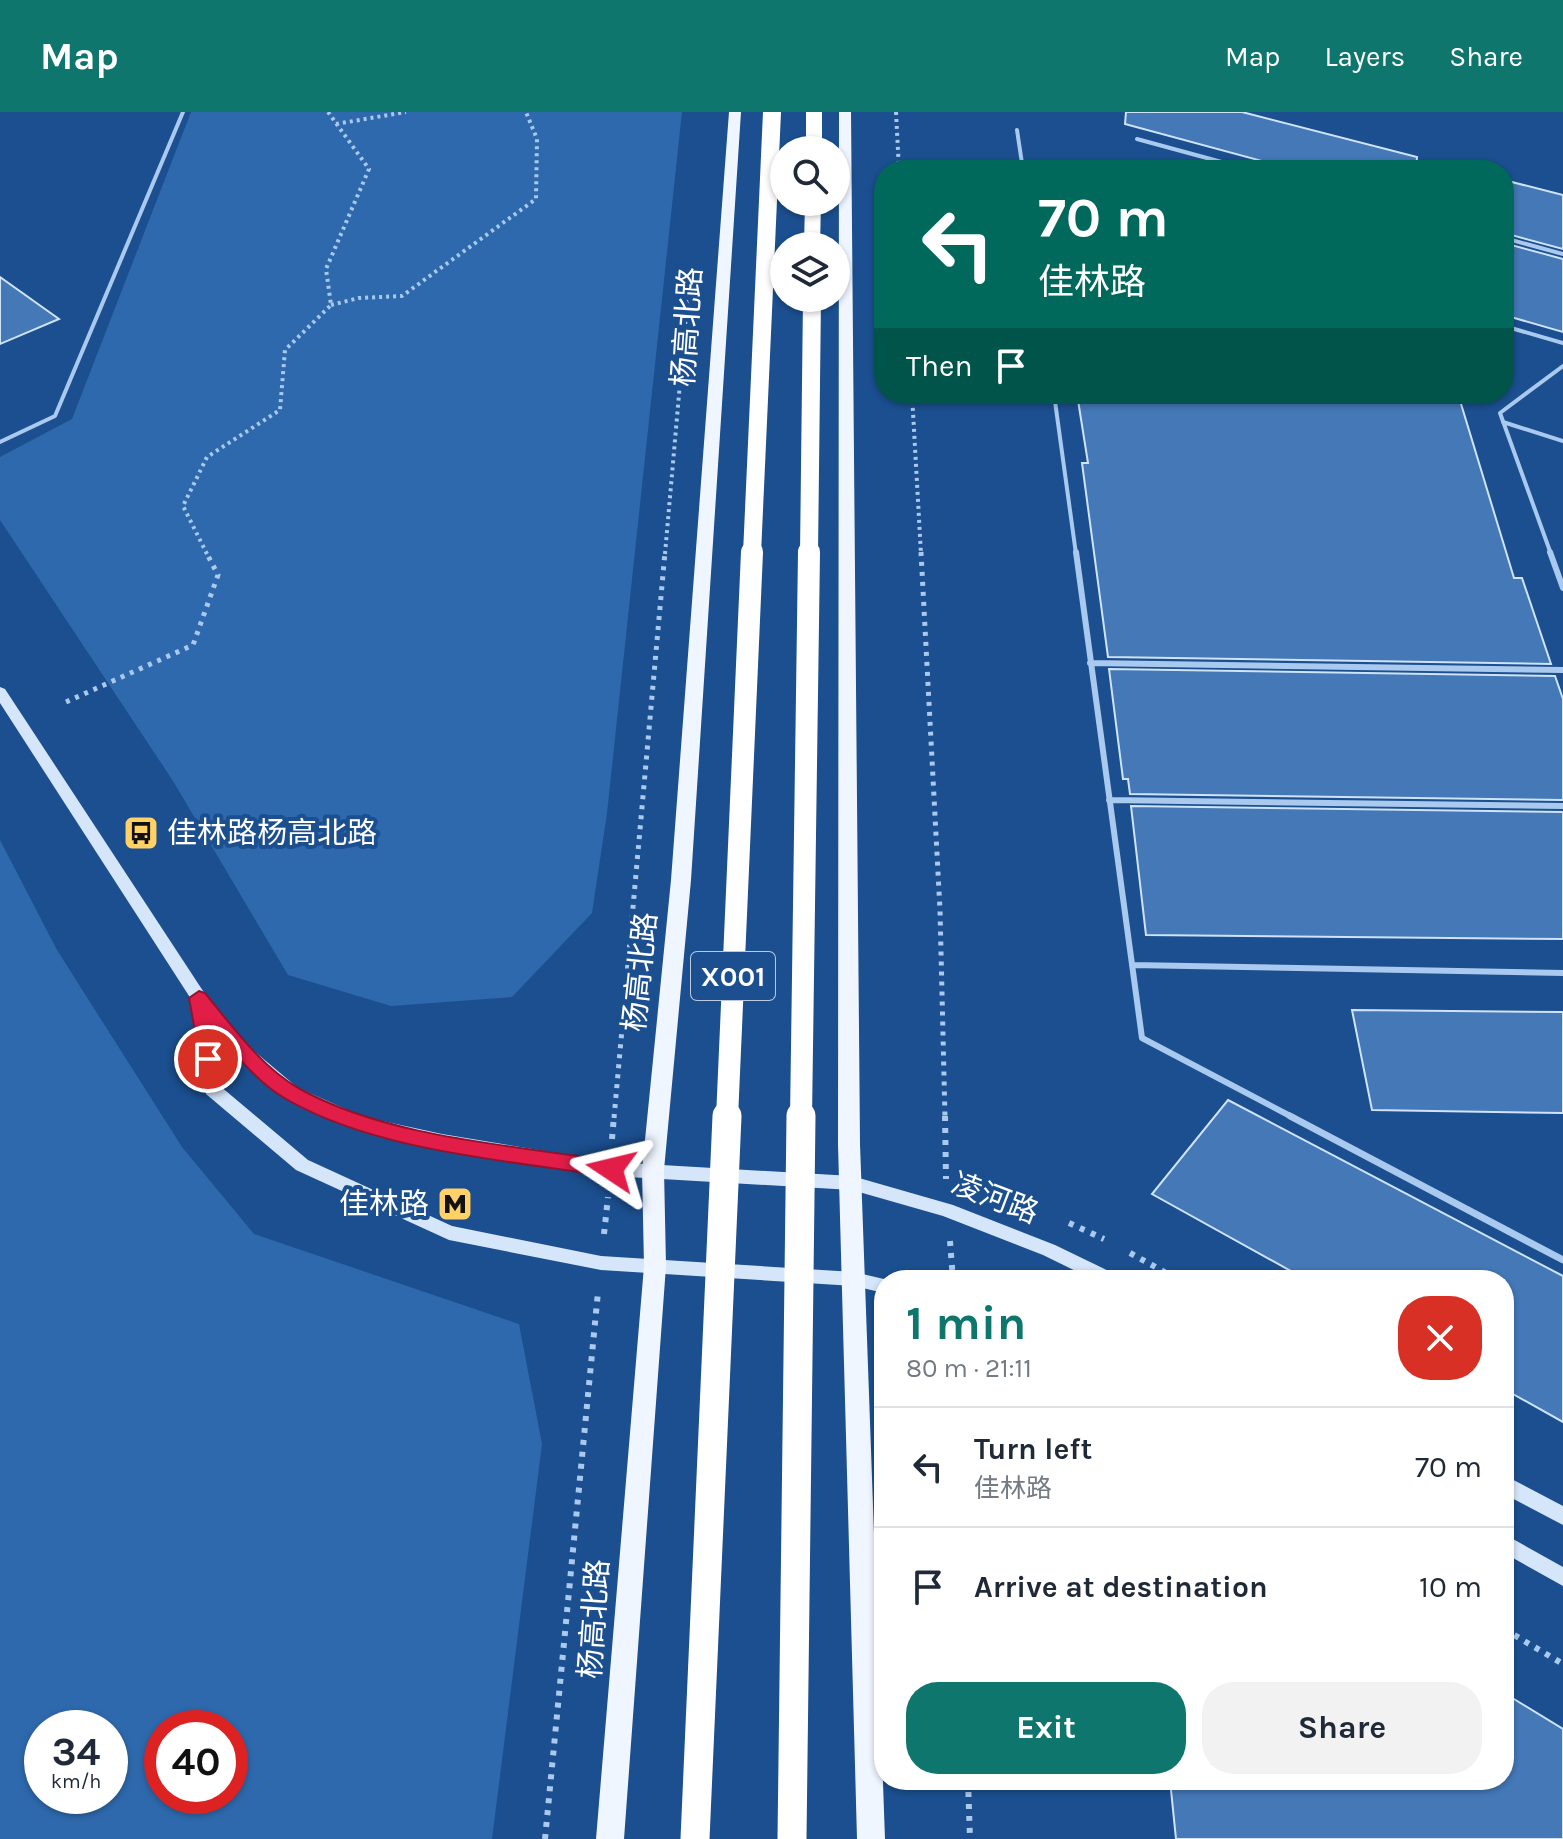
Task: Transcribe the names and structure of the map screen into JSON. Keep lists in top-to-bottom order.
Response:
{
  "streets": {
    "highway": ["X001"],
    "main road": ["杨高北路"],
    "street": ["凌河路"]
  },
  "places": {
    "bus stop": ["佳林路杨高北路"],
    "metro station": ["佳林路"]
  },
  "page": {
    "header": "Map",
    "nav": ["Map", "Layers", "Share"],
    "turn": ["70 m", "佳林路"],
    "then": "Then",
    "heading": ["1 min", "80 m · 21:11"],
    "list": [
      {
        "name": "Turn left",
        "note": "佳林路",
        "value": "70 m"
      },
      {
        "name": "Arrive at destination",
        "value": "10 m"
      }
    ],
    "buttons": ["Exit", "Share"],
    "speed": "34 km/h",
    "limit": "40"
  }
}
